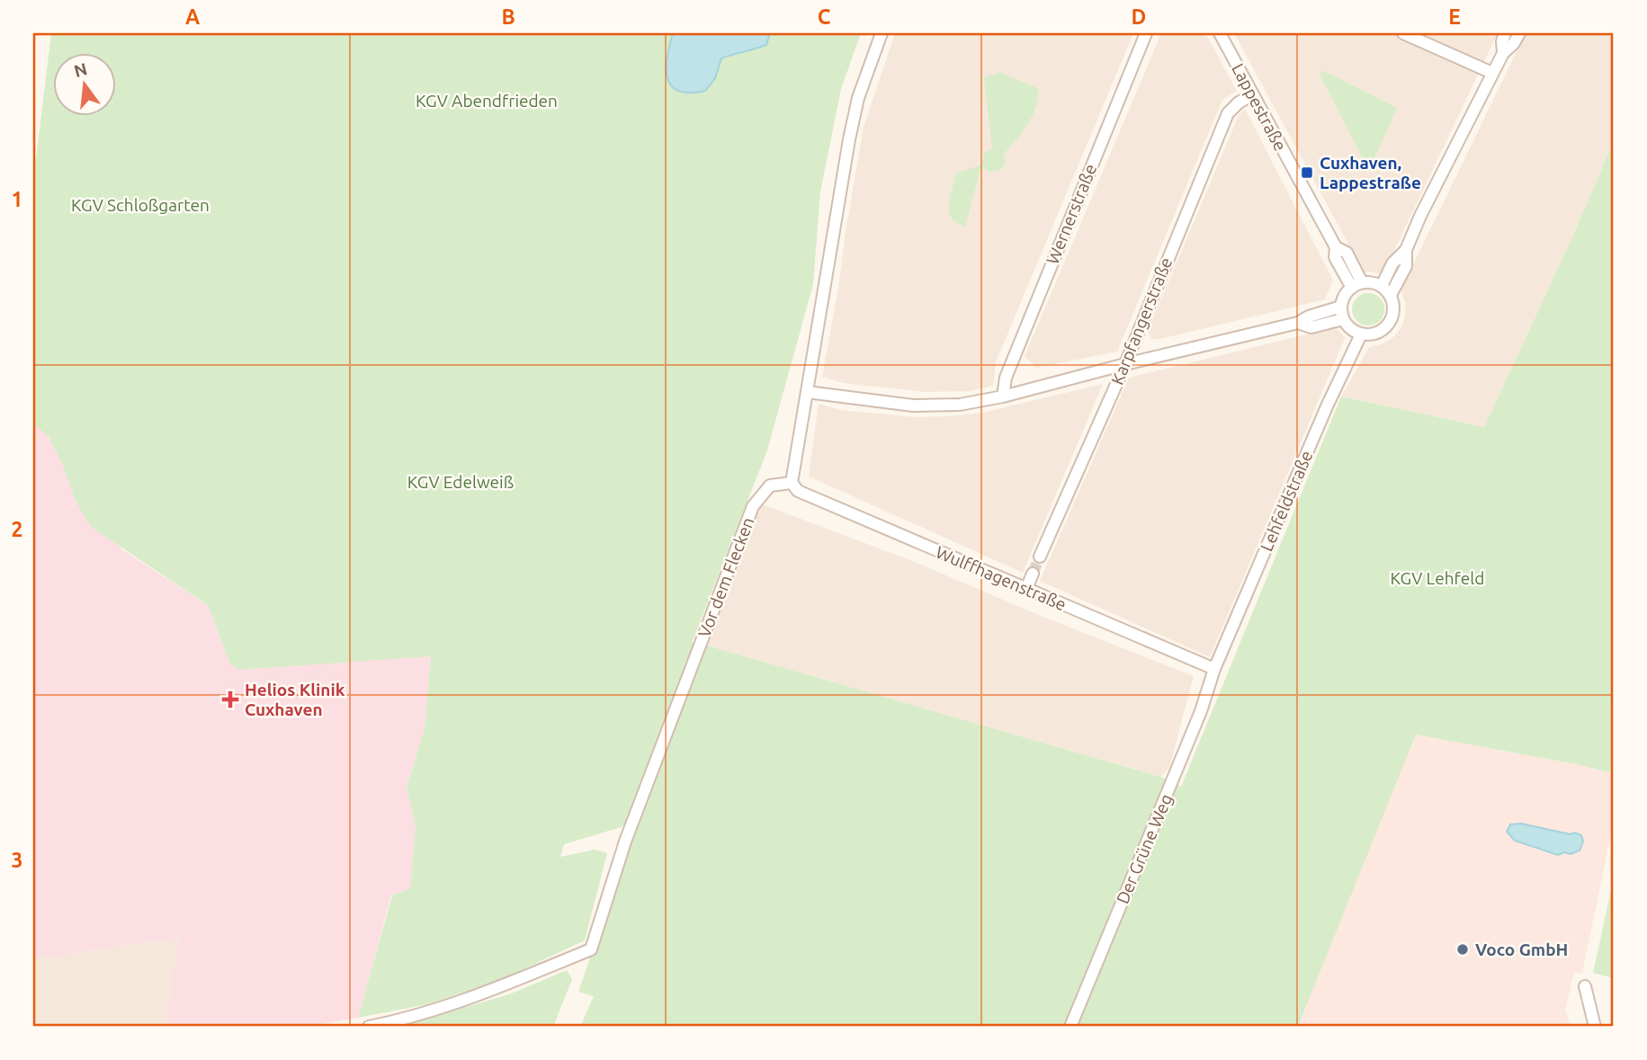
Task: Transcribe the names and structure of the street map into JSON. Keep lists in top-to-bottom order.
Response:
{
  "streets": {
    "street": [
      "Lappestraße",
      "Wernerstraße",
      "Karpfangerstraße",
      "Lehfeldstraße",
      "Vor dem Flecken",
      "Wulffhagenstraße",
      "Der Grüne Weg"
    ]
  },
  "crossings": [
    ["Lappestraße", "Karpfangerstraße"],
    ["Lappestraße", "Lehfeldstraße"],
    ["Lehfeldstraße", "Wulffhagenstraße"],
    ["Lehfeldstraße", "Der Grüne Weg"],
    ["Vor dem Flecken", "Wulffhagenstraße"],
    ["Wulffhagenstraße", "Der Grüne Weg"]
  ],
  "parks": [
    "KGV Abendfrieden",
    "KGV Schloßgarten",
    "KGV Edelweiß",
    "KGV Lehfeld"
  ],
  "places": {
    "transit": ["Cuxhaven, Lappestraße"],
    "health": ["Helios Klinik Cuxhaven"],
    "other": ["Voco GmbH"]
  },
  "north": "top",
  "grid": {
    "columns": [
      "A",
      "B",
      "C",
      "D",
      "E"
    ],
    "rows": ["1", "2", "3"]
  }
}
